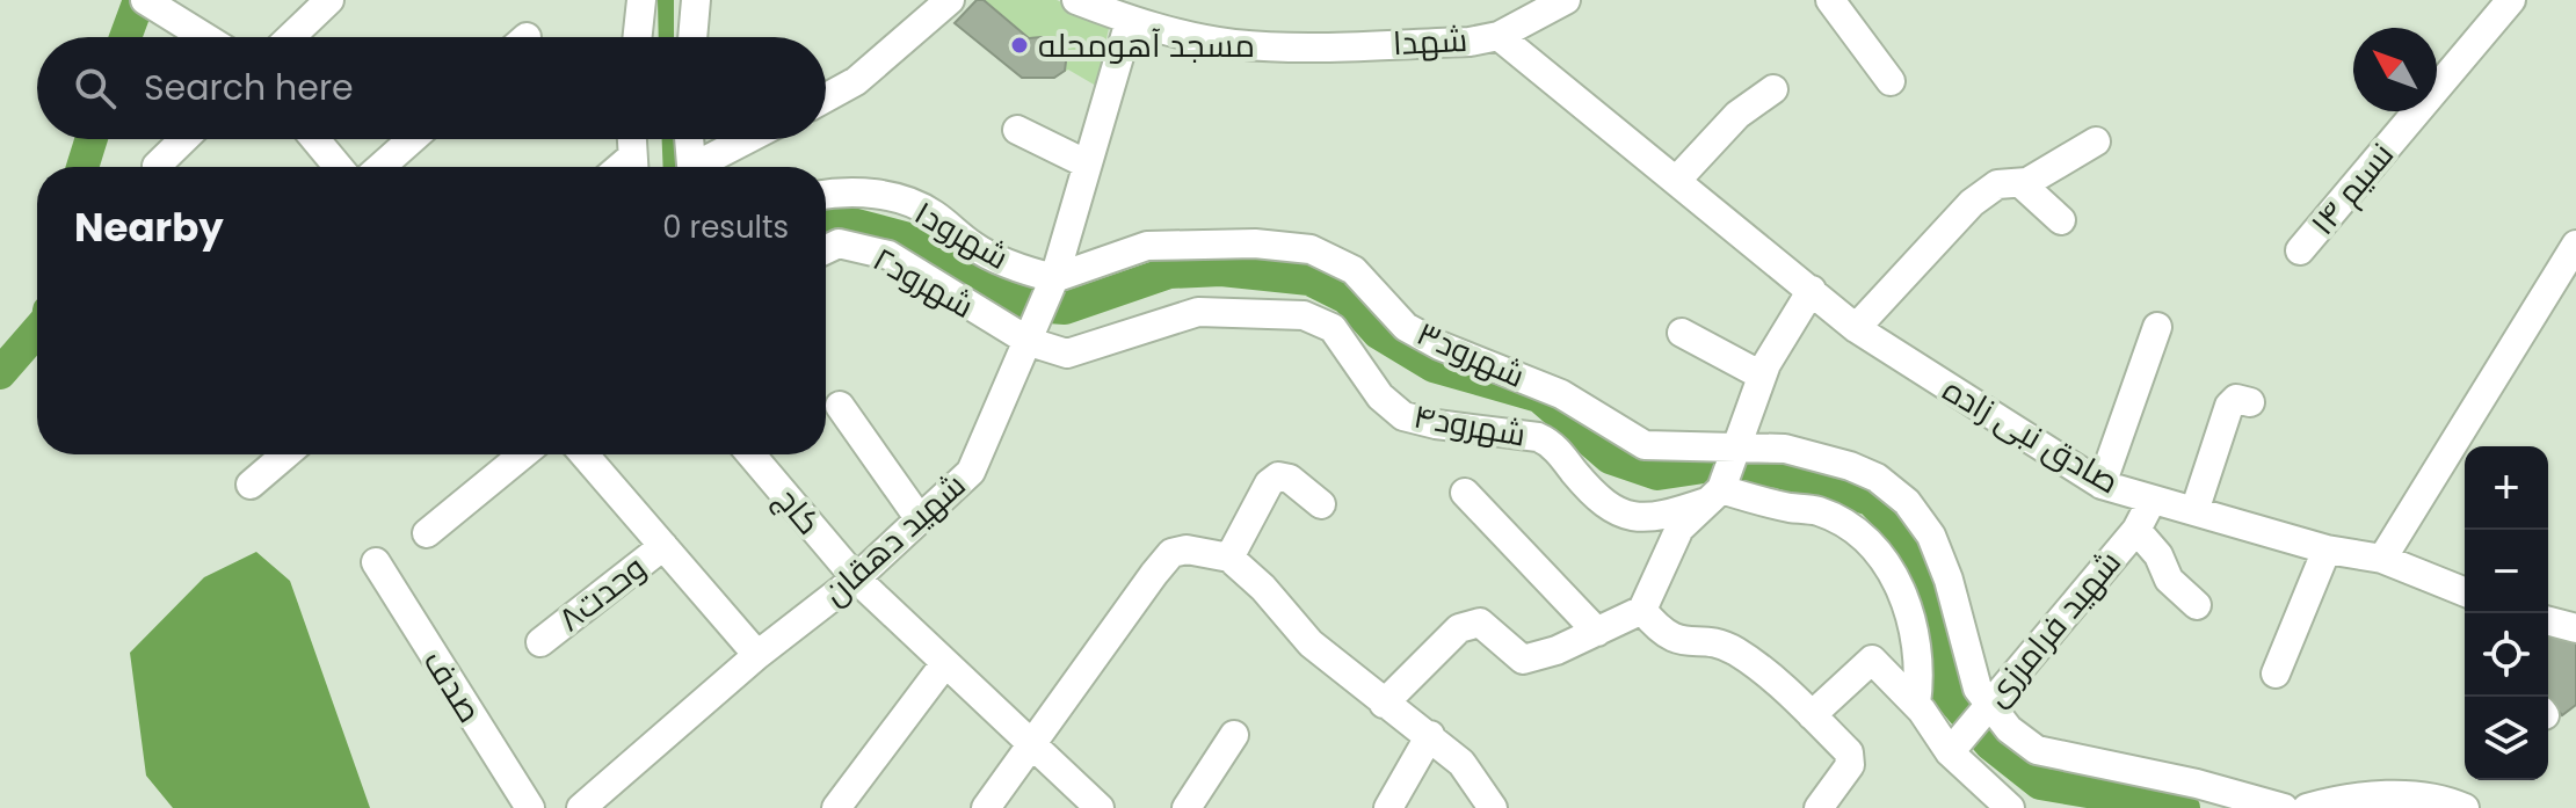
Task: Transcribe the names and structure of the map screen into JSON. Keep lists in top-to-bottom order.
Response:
{
  "streets": {
    "street": [
      "شهدا",
      "نسیم ۱۴",
      "شهرود۱",
      "شهرود۲",
      "شهرود۳",
      "شهرود۴",
      "صادق نبی زاده",
      "کاج",
      "شهید دهقان",
      "وحدت۸",
      "شهید فرامرزی",
      "صدف"
    ]
  },
  "crossings": [
    ["شهدا", "صادق نبی زاده"],
    ["شهدا", "شهید دهقان"],
    ["شهرود۱", "شهرود۳"],
    ["شهرود۱", "شهید دهقان"],
    ["شهرود۲", "شهرود۴"],
    ["شهرود۲", "شهید دهقان"],
    ["شهرود۳", "شهید دهقان"],
    ["شهرود۳", "شهید فرامرزی"],
    ["شهرود۴", "شهید دهقان"],
    ["صادق نبی زاده", "شهید فرامرزی"],
    ["کاج", "شهید دهقان"]
  ],
  "places": ["مسجد آهومحله"],
  "north": "top left",
  "page": {
    "search": "Search here",
    "heading": ["Nearby", "0 results"],
    "map_buttons": ["+", "−"]
  }
}
